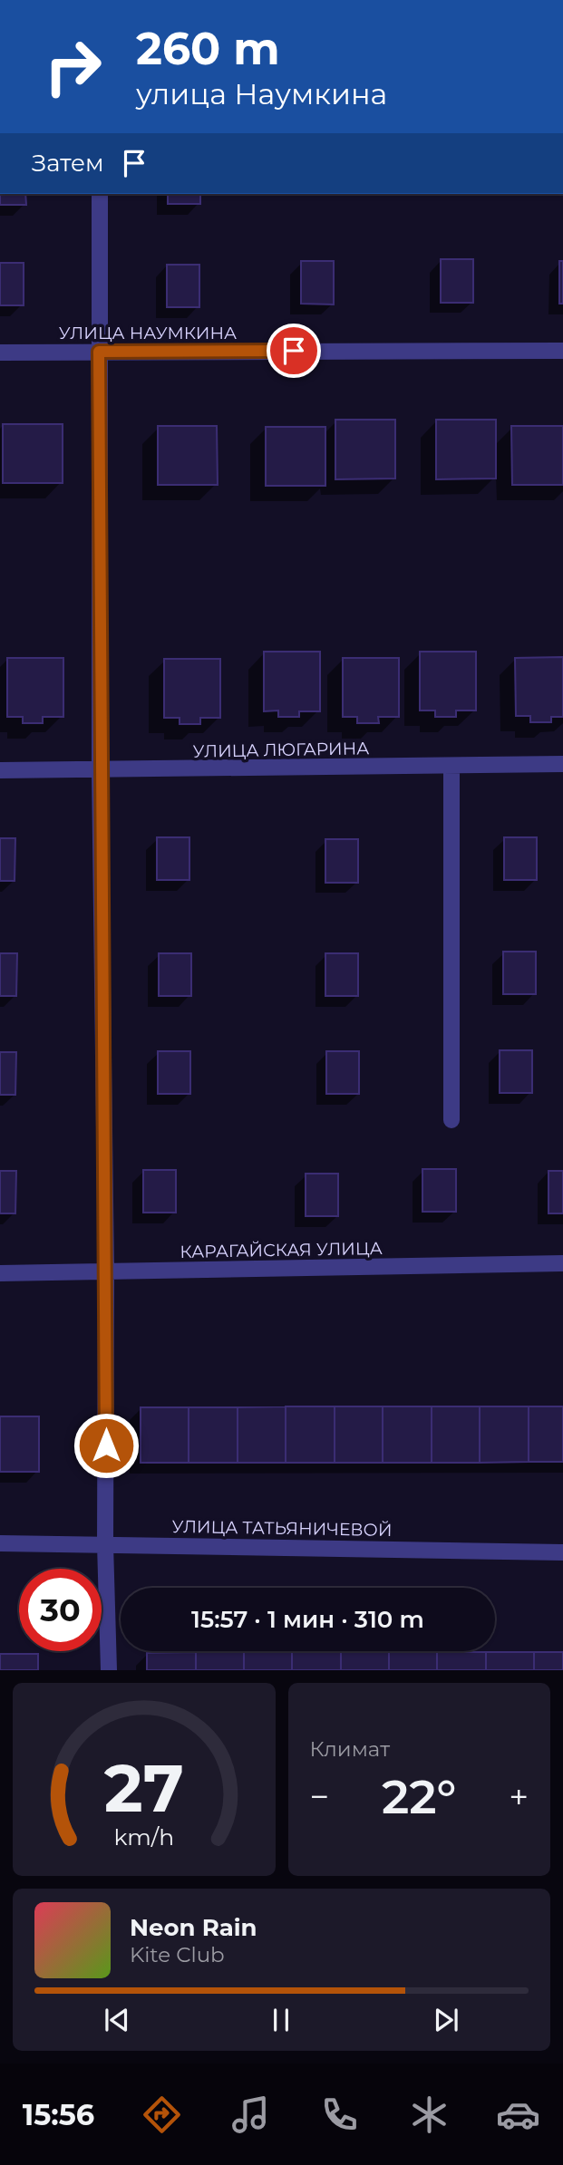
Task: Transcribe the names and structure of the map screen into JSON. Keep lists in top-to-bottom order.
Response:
{
  "streets": {
    "street": [
      "УЛИЦА НАУМКИНА",
      "УЛИЦА ЛЮГАРИНА",
      "КАРАГАЙСКАЯ УЛИЦА",
      "УЛИЦА ТАТЬЯНИЧЕВОЙ"
    ]
  },
  "page": {
    "turn": ["260 m", "улица Наумкина"],
    "then": "Затем",
    "limit": "30",
    "trip": "15:57 · 1 мин · 310 m",
    "tile": "Климат",
    "heat": ["−", "22°", "+"],
    "song": ["Neon Rain", "Kite Club"],
    "tabs": "15:56",
    "gauge": ["27", "km/h"]
  }
}
